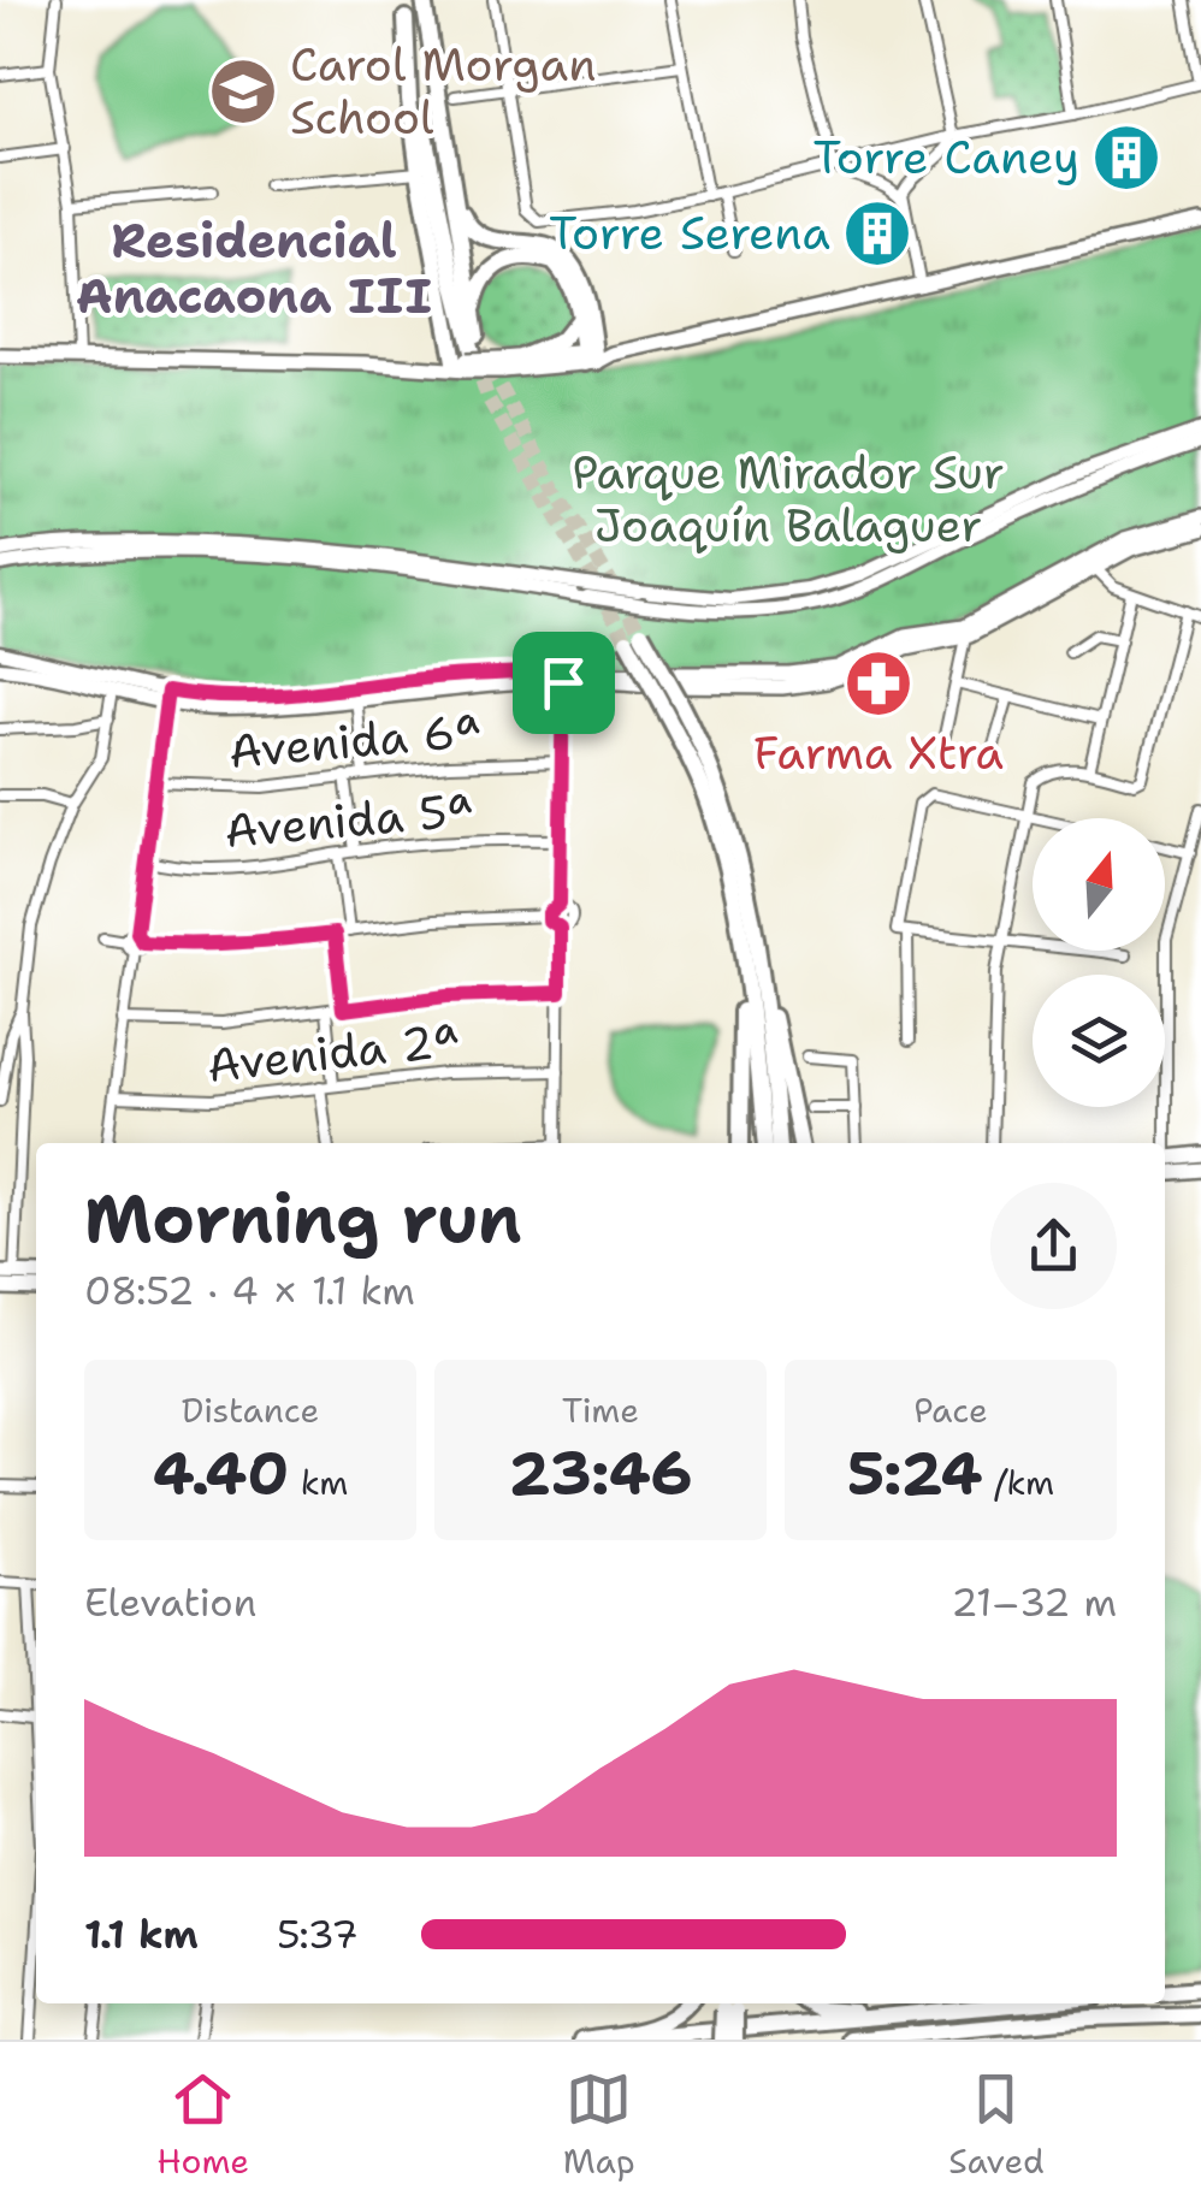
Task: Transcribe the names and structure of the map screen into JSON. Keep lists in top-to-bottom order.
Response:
{
  "streets": {
    "street": ["Avenida 6ª", "Avenida 5ª", "Avenida 2ª"]
  },
  "districts": ["Residencial Anacaona III"],
  "parks": ["Parque Mirador Sur Joaquín Balaguer"],
  "places": {
    "school or university": ["Carol Morgan School"],
    "building": ["Torre Caney", "Torre Serena"],
    "pharmacy": ["Farma Xtra"]
  },
  "north": "top",
  "page": {
    "heading": ["Morning run", "08:52 · 4 × 1.1 km"],
    "stats": [
      ["Distance", "4.40 km"],
      ["Time", "23:46"],
      ["Pace", "5:24 /km"]
    ],
    "chart": ["Elevation", "21–32 m"],
    "list": [
      {
        "name": "1.1 km",
        "note": "5:37"
      }
    ],
    "tabs": ["Home", "Map", "Saved"]
  }
}
